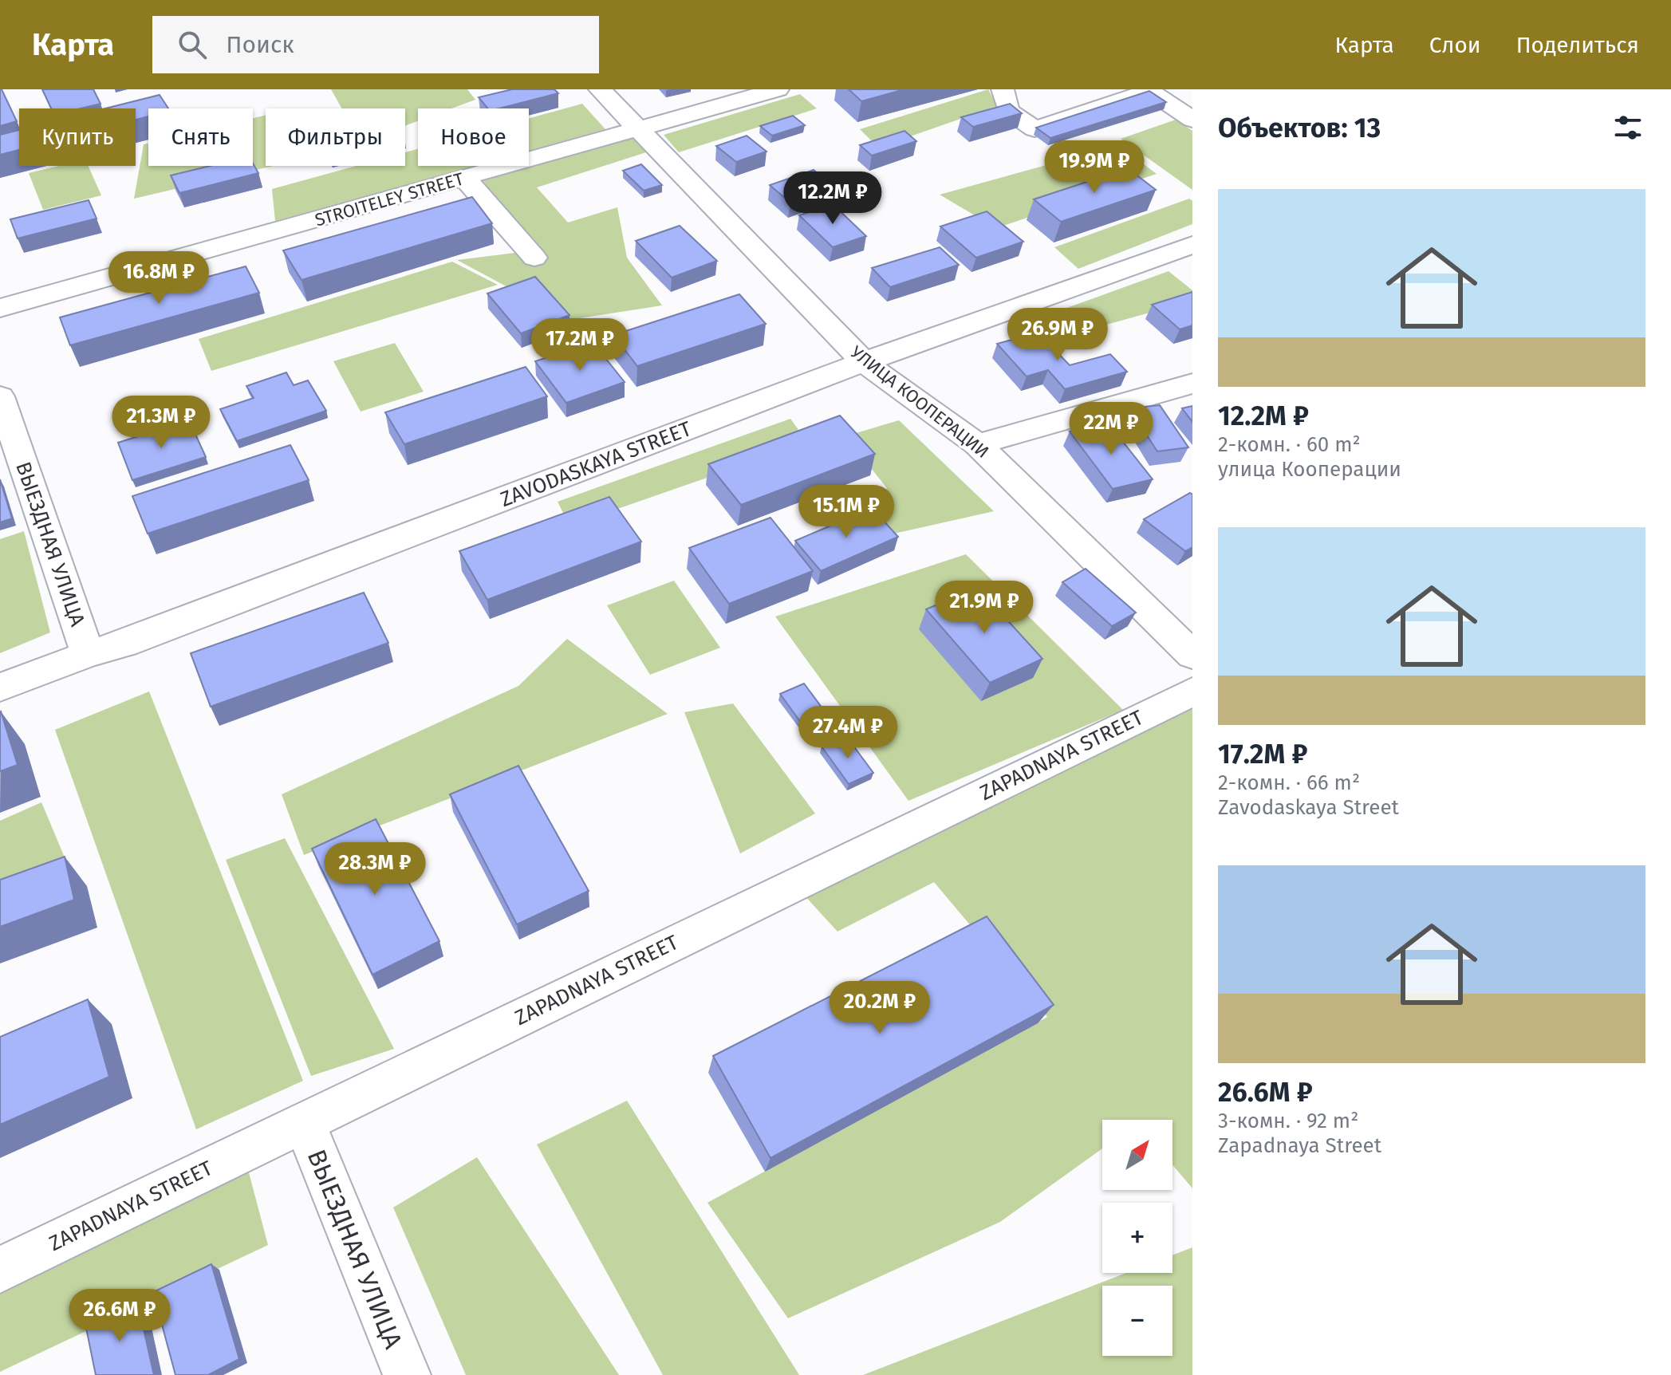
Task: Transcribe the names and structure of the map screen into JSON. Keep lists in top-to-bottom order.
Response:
{
  "streets": {
    "street": [
      "STROITELEY STREET",
      "УЛИЦА КООПЕРАЦИИ",
      "ZAVODASKAYA STREET",
      "ВЫЕЗДНАЯ УЛИЦА",
      "ZAPADNAYA STREET"
    ]
  },
  "crossings": [
    ["STROITELEY STREET", "УЛИЦА КООПЕРАЦИИ"],
    ["УЛИЦА КООПЕРАЦИИ", "ZAVODASKAYA STREET"],
    ["ZAVODASKAYA STREET", "ВЫЕЗДНАЯ УЛИЦА"],
    ["ВЫЕЗДНАЯ УЛИЦА", "ZAPADNAYA STREET"]
  ],
  "north": "top right",
  "page": {
    "header": "Карта",
    "search": "Поиск",
    "nav": ["Карта", "Слои", "Поделиться"],
    "heading": "Объектов: 13",
    "chip": [
      "Купить",
      "Снять",
      "Фильтры",
      "Новое"
    ],
    "price": [
      "19.9M ₽",
      "12.2M ₽",
      "16.8M ₽",
      "26.9M ₽",
      "17.2M ₽",
      "21.3M ₽",
      "22M ₽",
      "15.1M ₽",
      "21.9M ₽",
      "27.4M ₽",
      "28.3M ₽",
      "20.2M ₽",
      "26.6M ₽"
    ],
    "list": [
      {
        "name": "12.2M ₽",
        "note": "2-комн. · 60 m² · улица Кооперации"
      },
      {
        "name": "17.2M ₽",
        "note": "2-комн. · 66 m² · Zavodaskaya Street"
      },
      {
        "name": "26.6M ₽",
        "note": "3-комн. · 92 m² · Zapadnaya Street"
      }
    ],
    "map_buttons": ["+", "−"]
  }
}
